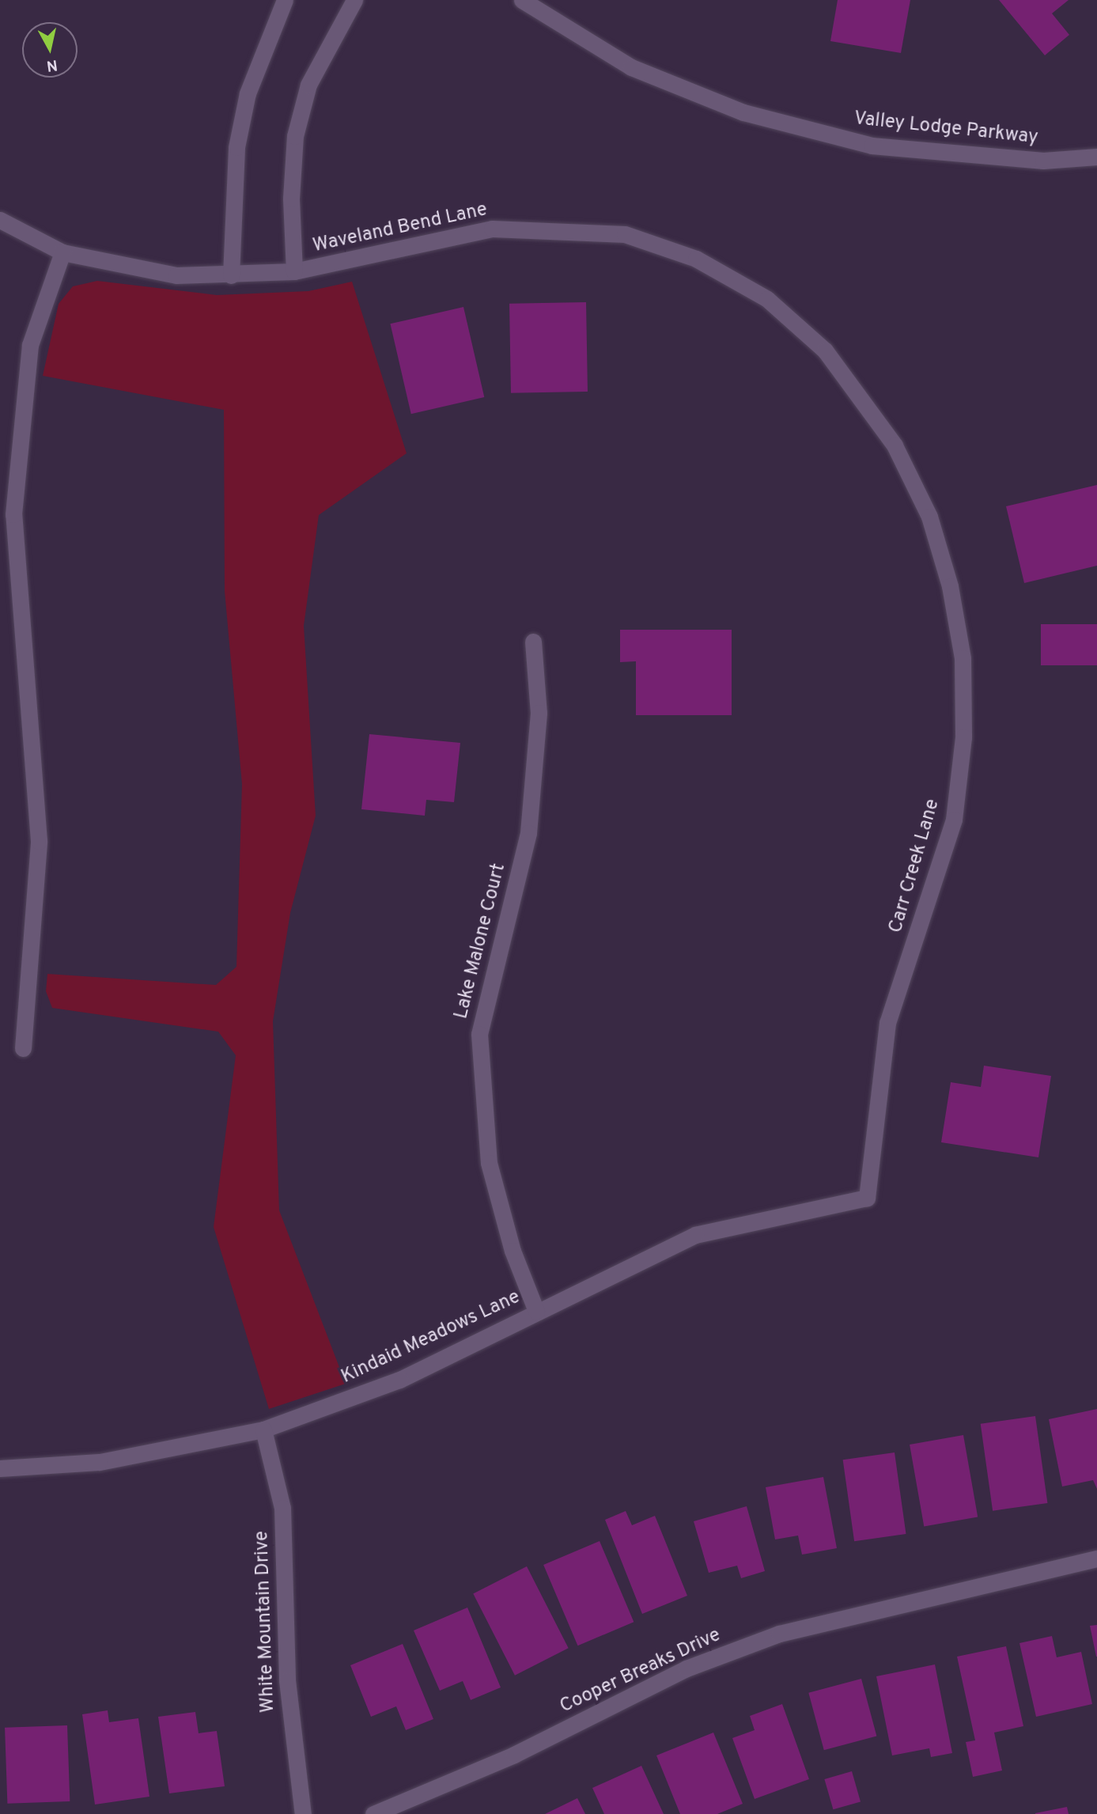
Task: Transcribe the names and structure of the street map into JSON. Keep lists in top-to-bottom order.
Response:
{
  "streets": {
    "street": [
      "Valley Lodge Parkway",
      "Waveland Bend Lane",
      "Carr Creek Lane",
      "Lake Malone Court",
      "Kindaid Meadows Lane",
      "White Mountain Drive",
      "Cooper Breaks Drive"
    ]
  },
  "crossings": [
    ["Waveland Bend Lane", "Carr Creek Lane"],
    ["Carr Creek Lane", "Kindaid Meadows Lane"],
    ["Lake Malone Court", "Kindaid Meadows Lane"],
    ["Kindaid Meadows Lane", "White Mountain Drive"]
  ],
  "north": "bottom"
}
